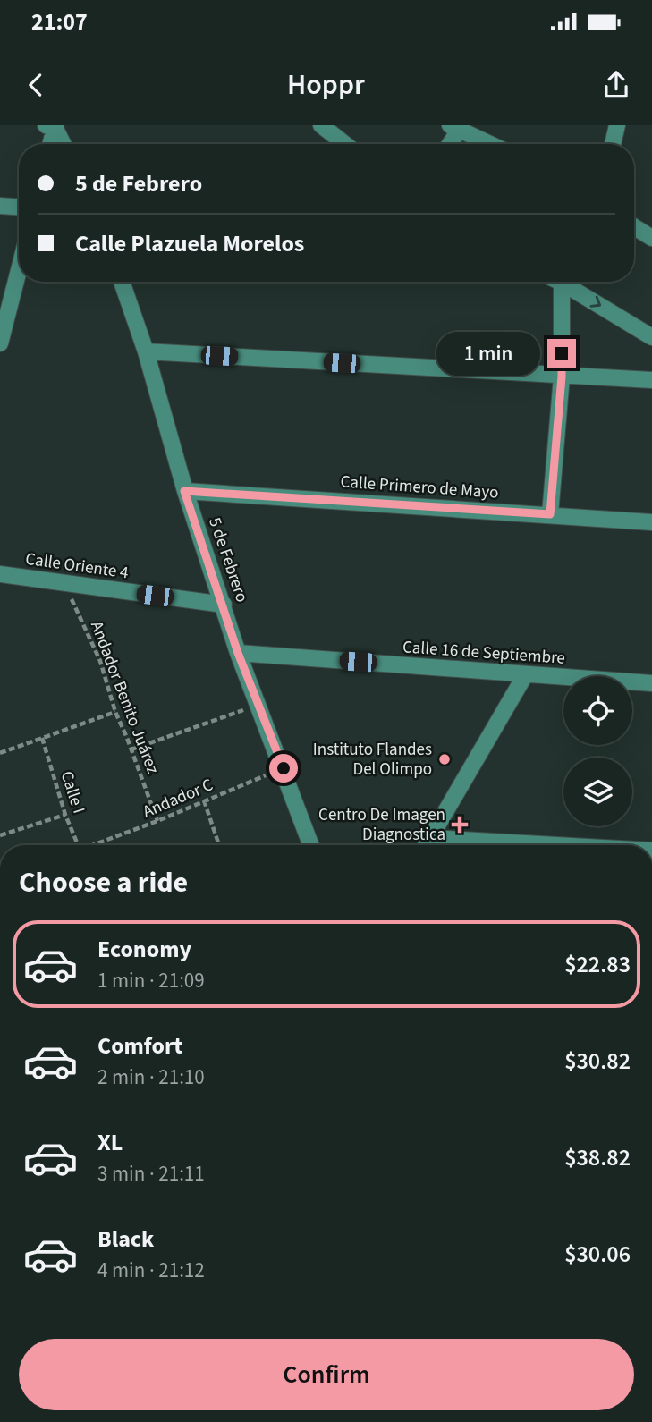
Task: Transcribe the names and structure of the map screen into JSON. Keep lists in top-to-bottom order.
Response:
{
  "streets": {
    "street": [
      "Calle Primero de Mayo",
      "5 de Febrero",
      "Calle Oriente 4",
      "Calle 16 de Septiembre"
    ],
    "path": ["Andador Benito Juárez", "Calle I", "Andador C"]
  },
  "crossings": [
    ["Calle Primero de Mayo", "5 de Febrero"],
    ["5 de Febrero", "Calle Oriente 4"],
    ["5 de Febrero", "Calle 16 de Septiembre"],
    ["5 de Febrero", "Andador C"],
    ["Calle Oriente 4", "Andador Benito Juárez"],
    ["Andador Benito Juárez", "Andador C"]
  ],
  "places": {
    "other": ["Instituto Flandes Del Olimpo"],
    "health": ["Centro De Imagen Diagnostica"]
  },
  "page": {
    "status": "21:07",
    "header": "Hoppr",
    "banner": ["5 de Febrero", "Calle Plazuela Morelos"],
    "bubble": "1 min",
    "heading": "Choose a ride",
    "list": [
      {
        "name": "Economy",
        "note": "1 min · 21:09",
        "value": "$22.83"
      },
      {
        "name": "Comfort",
        "note": "2 min · 21:10",
        "value": "$30.82"
      },
      {
        "name": "XL",
        "note": "3 min · 21:11",
        "value": "$38.82"
      },
      {
        "name": "Black",
        "note": "4 min · 21:12",
        "value": "$30.06"
      }
    ],
    "buttons": "Confirm"
  }
}
